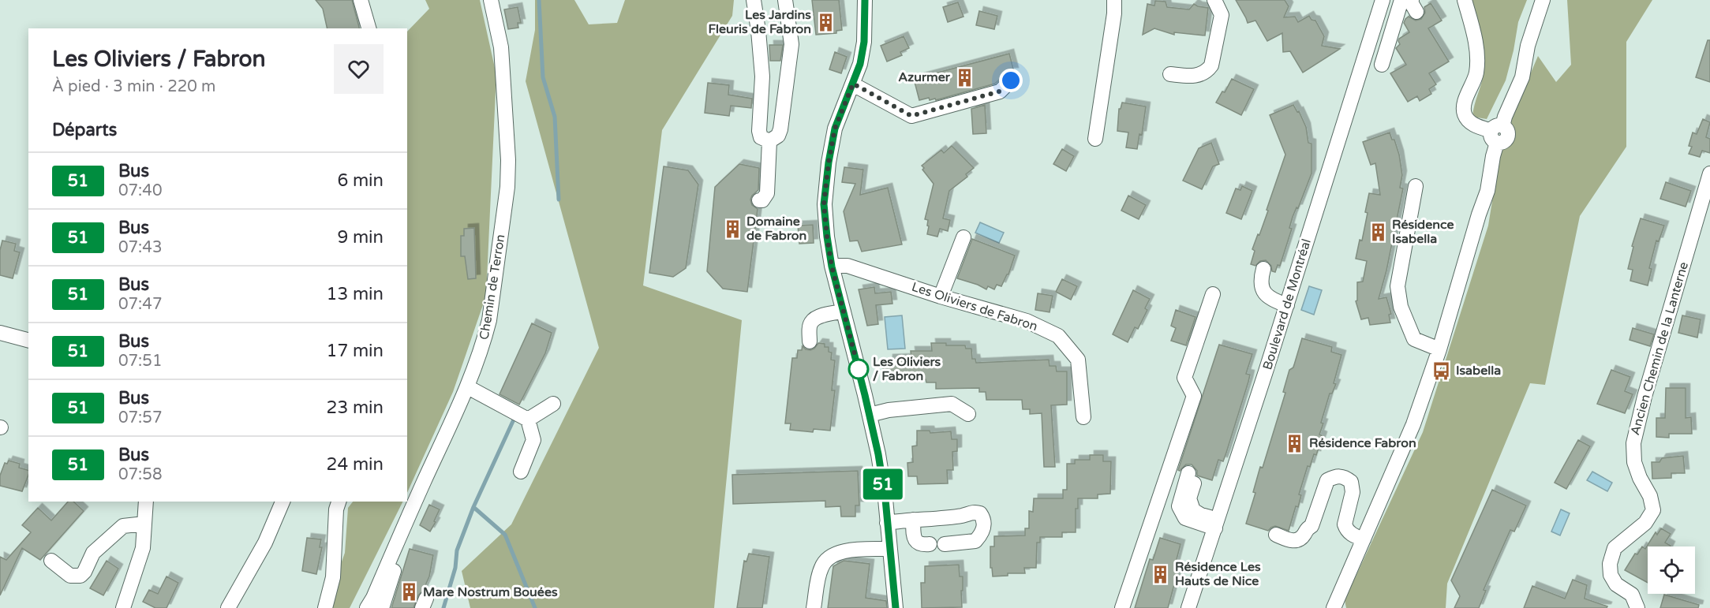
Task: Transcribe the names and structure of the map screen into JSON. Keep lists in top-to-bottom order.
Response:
{
  "streets": {
    "street": [
      "Chemin de Terron",
      "Boulevard de Montréal",
      "Les Oliviers de Fabron",
      "Ancien Chemin de la Lanterne"
    ]
  },
  "places": {
    "building": [
      "Les Jardins Fleuris de Fabron",
      "Azurmer",
      "Domaine de Fabron",
      "Résidence Isabella",
      "Résidence Fabron",
      "Résidence Les Hauts de Nice",
      "Mare Nostrum Bouées"
    ],
    "other": ["Les Oliviers / Fabron"],
    "bus stop": ["Isabella"]
  },
  "lines": ["bus line 51"],
  "page": {
    "on_map": "51",
    "heading": [
      ["Les Oliviers / Fabron", "À pied · 3 min · 220 m"],
      "Départs"
    ],
    "list": [
      {
        "mark": "51",
        "name": "Bus",
        "note": "07:40",
        "value": "6 min"
      },
      {
        "mark": "51",
        "name": "Bus",
        "note": "07:43",
        "value": "9 min"
      },
      {
        "mark": "51",
        "name": "Bus",
        "note": "07:47",
        "value": "13 min"
      },
      {
        "mark": "51",
        "name": "Bus",
        "note": "07:51",
        "value": "17 min"
      },
      {
        "mark": "51",
        "name": "Bus",
        "note": "07:57",
        "value": "23 min"
      },
      {
        "mark": "51",
        "name": "Bus",
        "note": "07:58",
        "value": "24 min"
      }
    ]
  }
}
